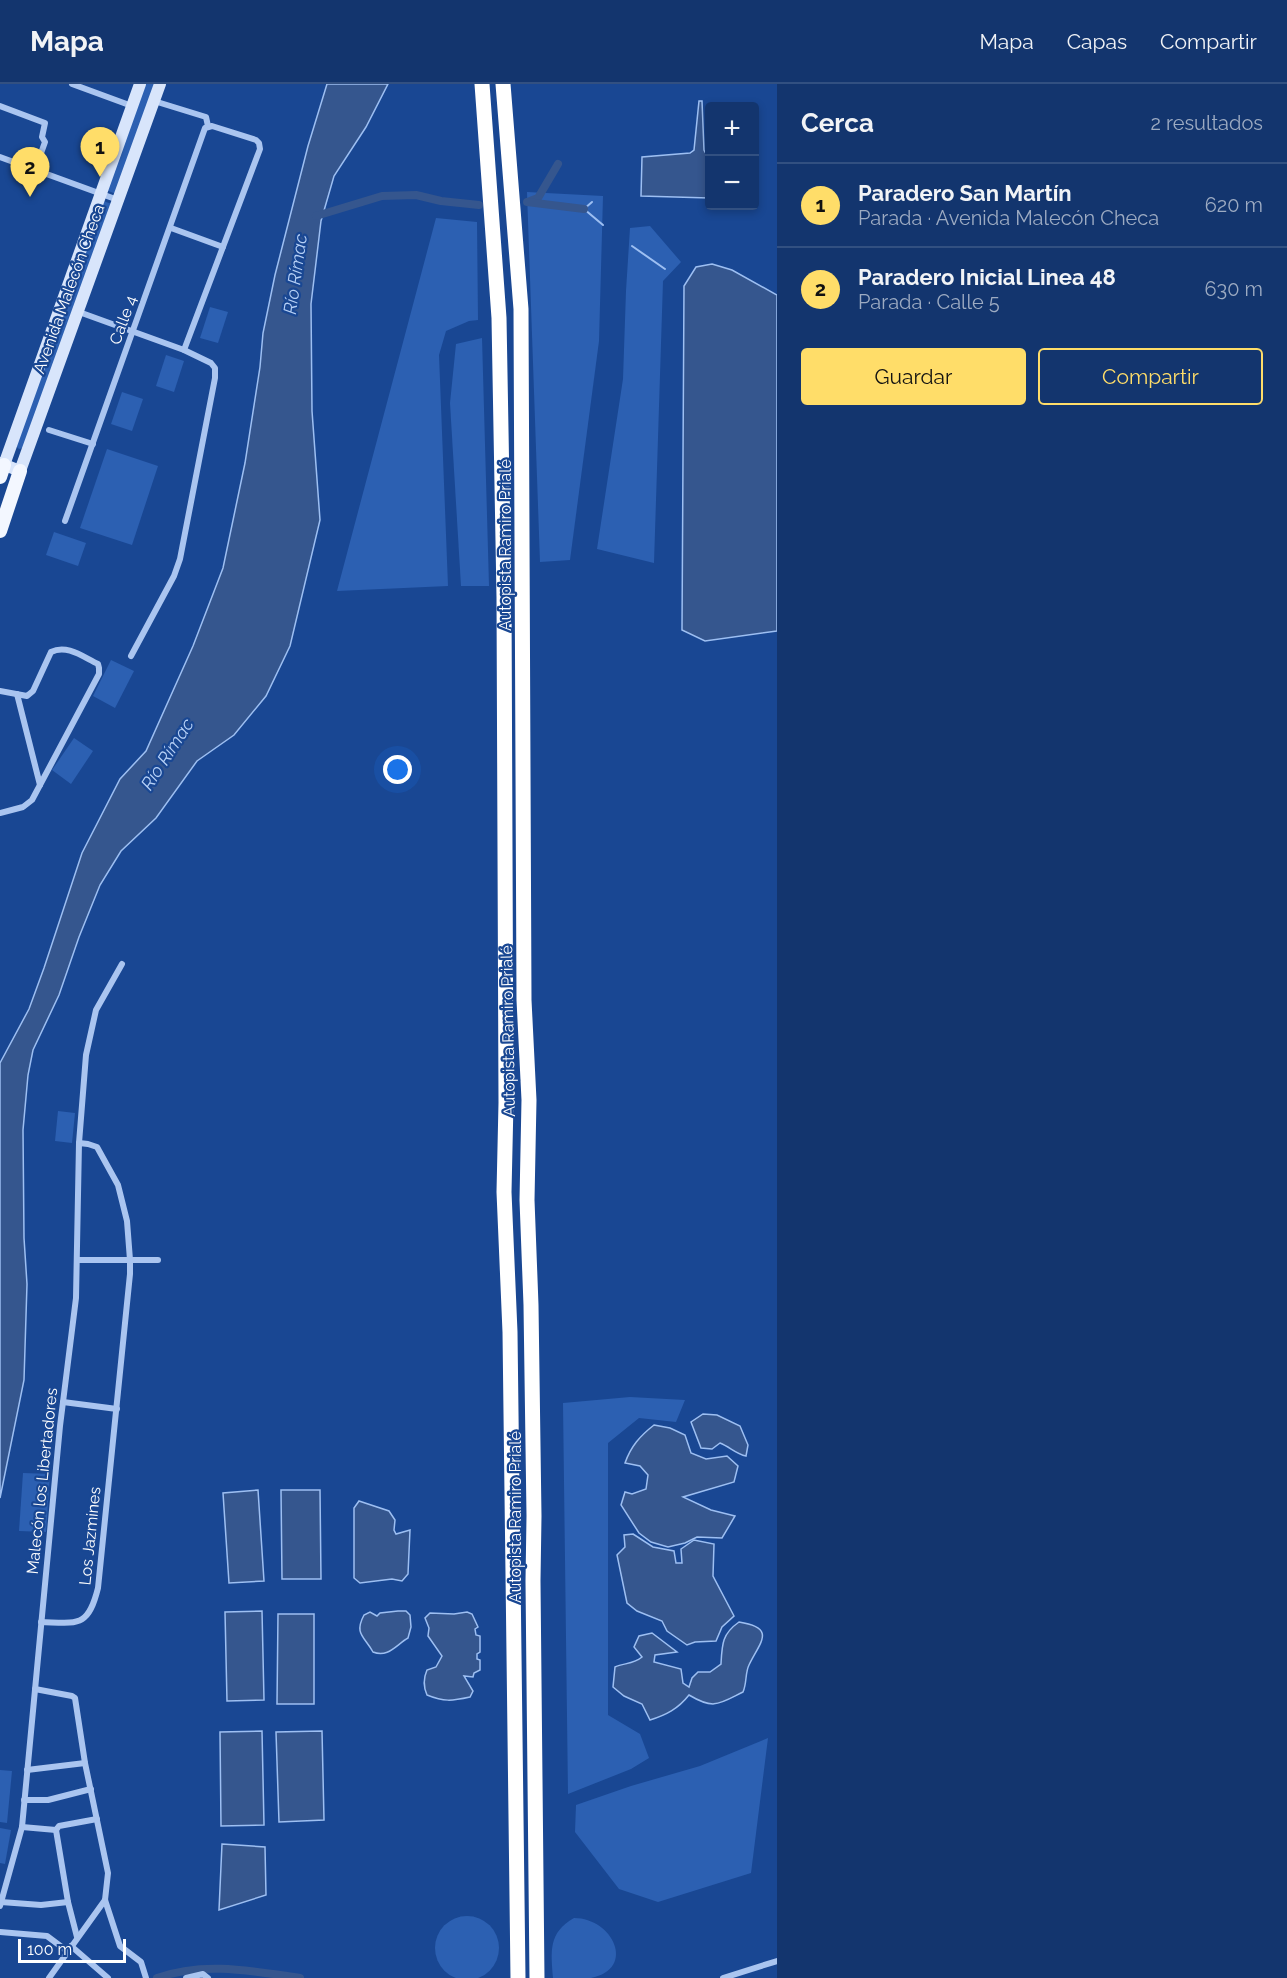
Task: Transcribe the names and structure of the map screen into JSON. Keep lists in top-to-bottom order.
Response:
{
  "streets": {
    "highway": ["Autopista Ramiro Prialé"],
    "main road": ["Avenida Malecón Checa"],
    "street": ["Calle 4", "Malecón los Libertadores", "Los Jazmines"]
  },
  "crossings": [
    ["Malecón los Libertadores", "Los Jazmines"]
  ],
  "water": ["Río Rímac"],
  "scale_bar": "100 m",
  "page": {
    "header": "Mapa",
    "nav": ["Mapa", "Capas", "Compartir"],
    "heading": ["Cerca", "2 resultados"],
    "map_buttons": ["+", "−"],
    "pins": ["1", "2"],
    "list": [
      {
        "mark": "1",
        "name": "Paradero San Martín",
        "note": "Parada · Avenida Malecón Checa",
        "value": "620 m"
      },
      {
        "mark": "2",
        "name": "Paradero Inicial Linea 48",
        "note": "Parada · Calle 5",
        "value": "630 m"
      }
    ],
    "buttons": ["Guardar", "Compartir"],
    "scale": "100 m"
  }
}
